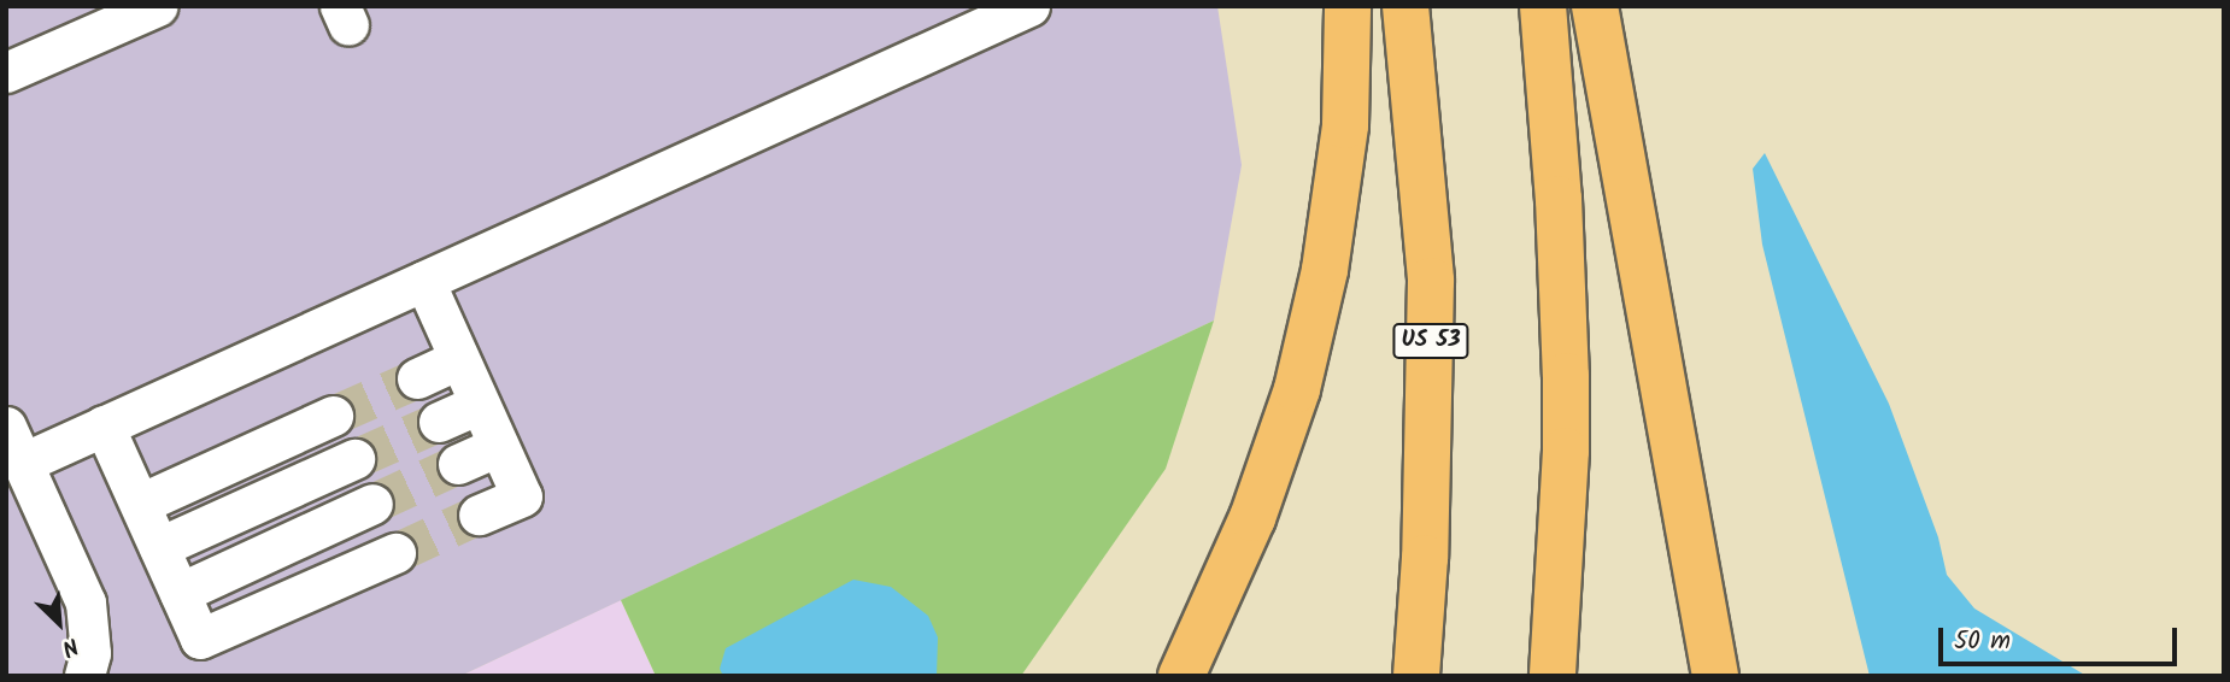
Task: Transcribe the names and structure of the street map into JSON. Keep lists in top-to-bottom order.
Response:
{
  "streets": {
    "highway": ["US 53"]
  },
  "scale_bar": "50 m",
  "north": "bottom right"
}
